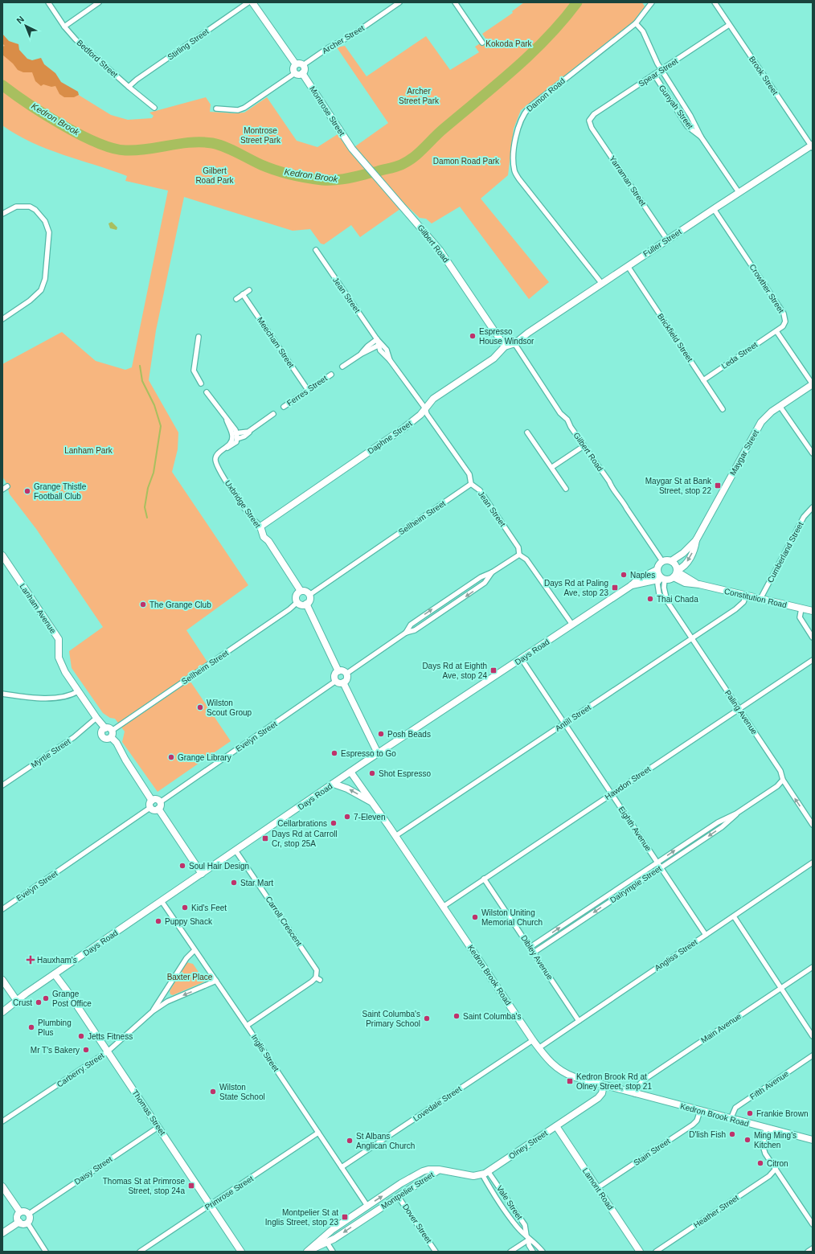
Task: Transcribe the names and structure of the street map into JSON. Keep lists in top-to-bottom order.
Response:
{
  "streets": {
    "street": [
      "Archer Street",
      "Stirling Street",
      "Bedford Street",
      "Spear Street",
      "Brook Street",
      "Damon Road",
      "Gunyah Street",
      "Montrose Street",
      "Yarraman Street",
      "Fuller Street",
      "Gilbert Road",
      "Crowther Street",
      "Jean Street",
      "Brickfield Street",
      "Meecham Street",
      "Leda Street",
      "Ferres Street",
      "Daphne Street",
      "Maygar Street",
      "Uxbridge Street",
      "Sellheim Street",
      "Cumberland Street",
      "Constitution Road",
      "Lanham Avenue",
      "Days Road",
      "Paling Avenue",
      "Antill Street",
      "Evelyn Street",
      "Myrtle Street",
      "Hawdon Street",
      "Eighth Avenue",
      "Dalrymple Street",
      "Carroll Crescent",
      "Angliss Street",
      "Dibley Avenue",
      "Kedron Brook Road",
      "Main Avenue",
      "Inglis Street",
      "Carberry Street",
      "Fifth Avenue",
      "Lovedale Street",
      "Thomas Street",
      "Olney Street",
      "Stain Street",
      "Daisy Street",
      "Lamont Road",
      "Montpelier Street",
      "Primrose Street",
      "Vale Street",
      "Heather Street",
      "Dover Street"
    ]
  },
  "crossings": [
    ["Archer Street", "Montrose Street"],
    ["Stirling Street", "Bedford Street"],
    ["Spear Street", "Brook Street"],
    ["Spear Street", "Gunyah Street"],
    ["Spear Street", "Yarraman Street"],
    ["Brook Street", "Fuller Street"],
    ["Damon Road", "Gunyah Street"],
    ["Damon Road", "Fuller Street"],
    ["Gunyah Street", "Fuller Street"],
    ["Montrose Street", "Gilbert Road"],
    ["Yarraman Street", "Fuller Street"],
    ["Fuller Street", "Gilbert Road"],
    ["Fuller Street", "Crowther Street"],
    ["Fuller Street", "Brickfield Street"],
    ["Fuller Street", "Daphne Street"],
    ["Gilbert Road", "Daphne Street"],
    ["Gilbert Road", "Maygar Street"],
    ["Gilbert Road", "Constitution Road"],
    ["Gilbert Road", "Days Road"],
    ["Gilbert Road", "Paling Avenue"],
    ["Crowther Street", "Leda Street"],
    ["Jean Street", "Daphne Street"],
    ["Jean Street", "Sellheim Street"],
    ["Jean Street", "Days Road"],
    ["Brickfield Street", "Leda Street"],
    ["Meecham Street", "Ferres Street"],
    ["Daphne Street", "Uxbridge Street"],
    ["Maygar Street", "Constitution Road"],
    ["Maygar Street", "Days Road"],
    ["Maygar Street", "Paling Avenue"],
    ["Uxbridge Street", "Sellheim Street"],
    ["Sellheim Street", "Lanham Avenue"],
    ["Cumberland Street", "Constitution Road"],
    ["Constitution Road", "Days Road"],
    ["Constitution Road", "Paling Avenue"],
    ["Constitution Road", "Antill Street"],
    ["Lanham Avenue", "Evelyn Street"],
    ["Lanham Avenue", "Myrtle Street"],
    ["Days Road", "Paling Avenue"],
    ["Days Road", "Eighth Avenue"],
    ["Days Road", "Carroll Crescent"],
    ["Days Road", "Kedron Brook Road"],
    ["Days Road", "Inglis Street"],
    ["Days Road", "Thomas Street"],
    ["Paling Avenue", "Antill Street"],
    ["Paling Avenue", "Hawdon Street"],
    ["Paling Avenue", "Dalrymple Street"],
    ["Antill Street", "Eighth Avenue"],
    ["Antill Street", "Kedron Brook Road"],
    ["Hawdon Street", "Eighth Avenue"],
    ["Hawdon Street", "Dibley Avenue"],
    ["Hawdon Street", "Kedron Brook Road"],
    ["Eighth Avenue", "Dalrymple Street"],
    ["Eighth Avenue", "Angliss Street"],
    ["Dalrymple Street", "Dibley Avenue"],
    ["Angliss Street", "Dibley Avenue"],
    ["Angliss Street", "Kedron Brook Road"],
    ["Kedron Brook Road", "Main Avenue"],
    ["Kedron Brook Road", "Fifth Avenue"],
    ["Kedron Brook Road", "Lovedale Street"],
    ["Kedron Brook Road", "Olney Street"],
    ["Kedron Brook Road", "Stain Street"],
    ["Inglis Street", "Carberry Street"],
    ["Inglis Street", "Lovedale Street"],
    ["Inglis Street", "Montpelier Street"],
    ["Inglis Street", "Primrose Street"],
    ["Carberry Street", "Thomas Street"],
    ["Thomas Street", "Daisy Street"],
    ["Thomas Street", "Primrose Street"],
    ["Olney Street", "Lamont Road"],
    ["Olney Street", "Vale Street"],
    ["Stain Street", "Lamont Road"],
    ["Montpelier Street", "Dover Street"]
  ],
  "water": ["Kedron Brook"],
  "parks": [
    "Kokoda Park",
    "Archer Street Park",
    "Montrose Street Park",
    "Damon Road Park",
    "Gilbert Road Park",
    "Lanham Park",
    "Baxter Place"
  ],
  "places": {
    "other": [
      "Espresso House Windsor",
      "Grange Thistle Football Club",
      "Naples",
      "Thai Chada",
      "The Grange Club",
      "Wilston Scout Group",
      "Posh Beads",
      "Espresso to Go",
      "Grange Library",
      "Shot Espresso",
      "7-Eleven",
      "Cellarbrations",
      "Soul Hair Design",
      "Star Mart",
      "Kid's Feet",
      "Wilston Uniting Memorial Church",
      "Puppy Shack",
      "Grange Post Office",
      "Crust",
      "Saint Columba's",
      "Saint Columba's Primary School",
      "Plumbing Plus",
      "Jetts Fitness",
      "Mr T's Bakery",
      "Wilston State School",
      "Frankie Brown",
      "D'lish Fish",
      "Ming Ming's Kitchen",
      "St Albans Anglican Church",
      "Citron"
    ],
    "transit": [
      "Maygar St at Bank Street, stop 22",
      "Days Rd at Paling Ave, stop 23",
      "Days Rd at Eighth Ave, stop 24",
      "Days Rd at Carroll Cr, stop 25A",
      "Kedron Brook Rd at Olney Street, stop 21",
      "Thomas St at Primrose Street, stop 24a",
      "Montpelier St at Inglis Street, stop 23"
    ],
    "health": ["Hauxham's"]
  },
  "north": "top left"
}
